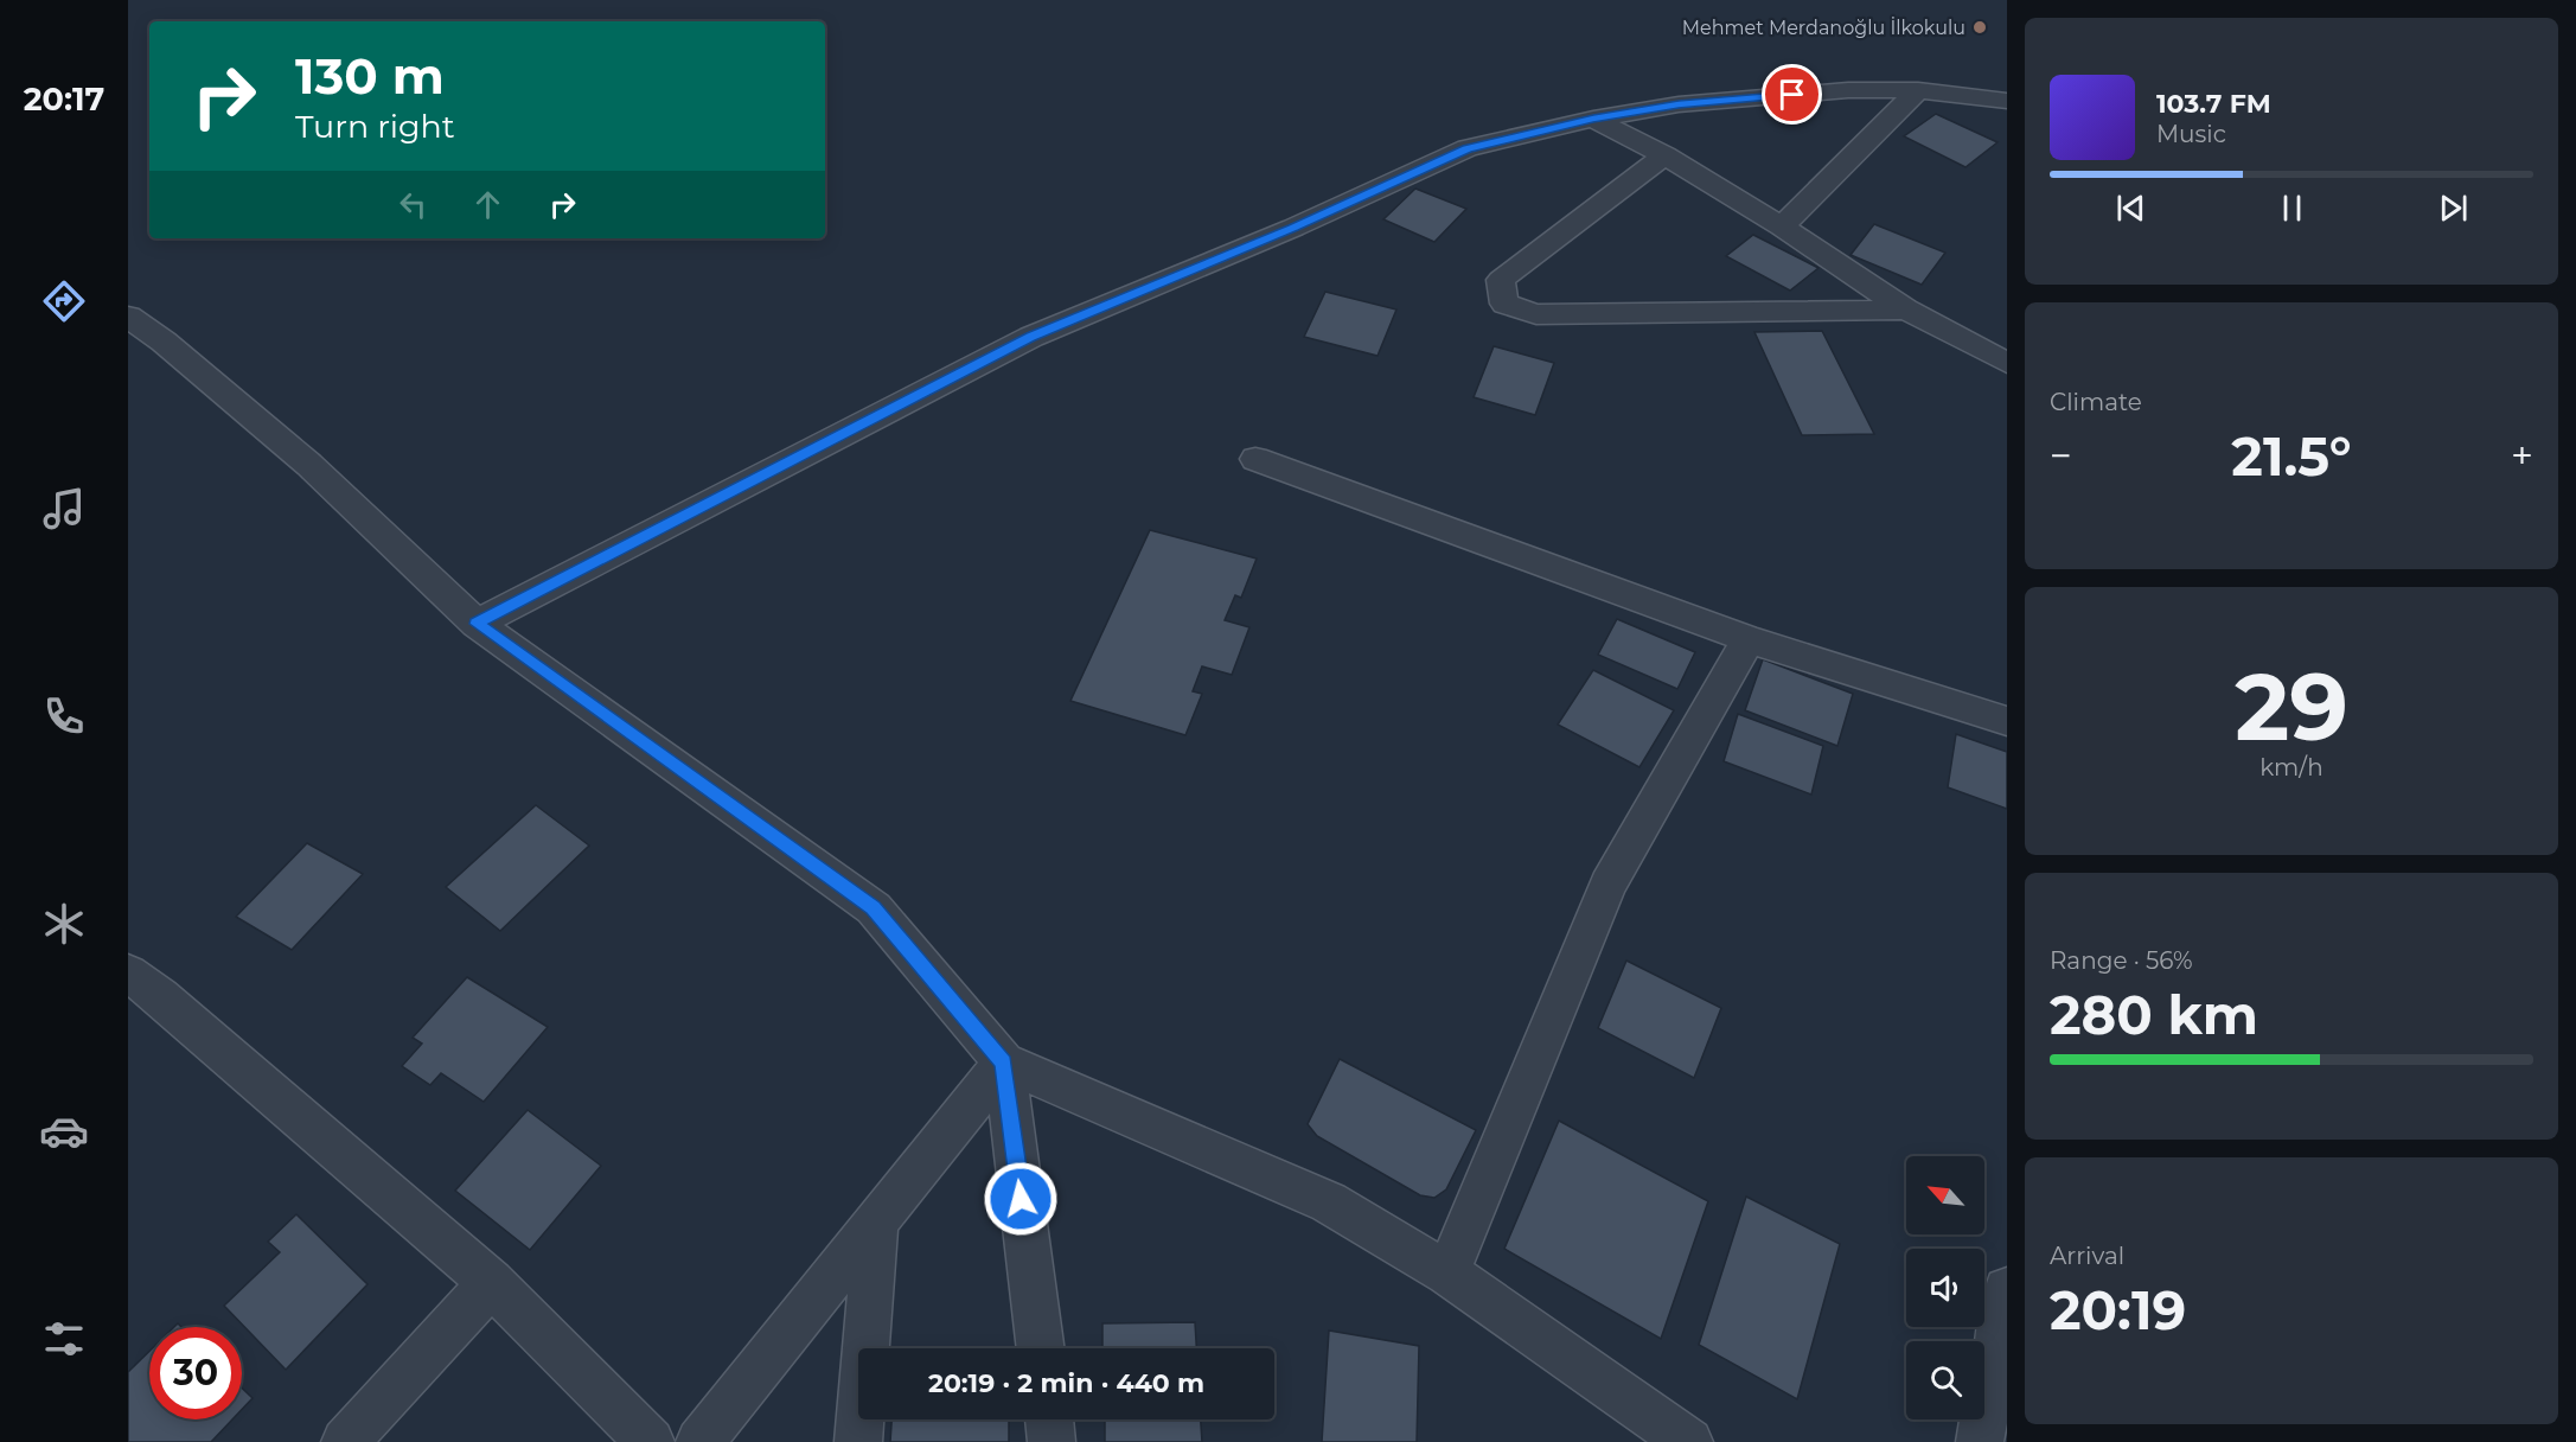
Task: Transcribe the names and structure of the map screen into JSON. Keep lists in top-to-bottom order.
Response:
{
  "places": ["Mehmet Merdanoğlu İlkokulu"],
  "north": "top left",
  "page": {
    "tabs": "20:17",
    "turn": ["130 m", "Turn right"],
    "song": ["103.7 FM", "Music"],
    "tile": [
      "Climate",
      ["29", "km/h"],
      ["Range · 56%", "280 km"],
      ["Arrival", "20:19"]
    ],
    "heat": ["−", "21.5°", "+"],
    "limit": "30",
    "trip": "20:19 · 2 min · 440 m"
  }
}
